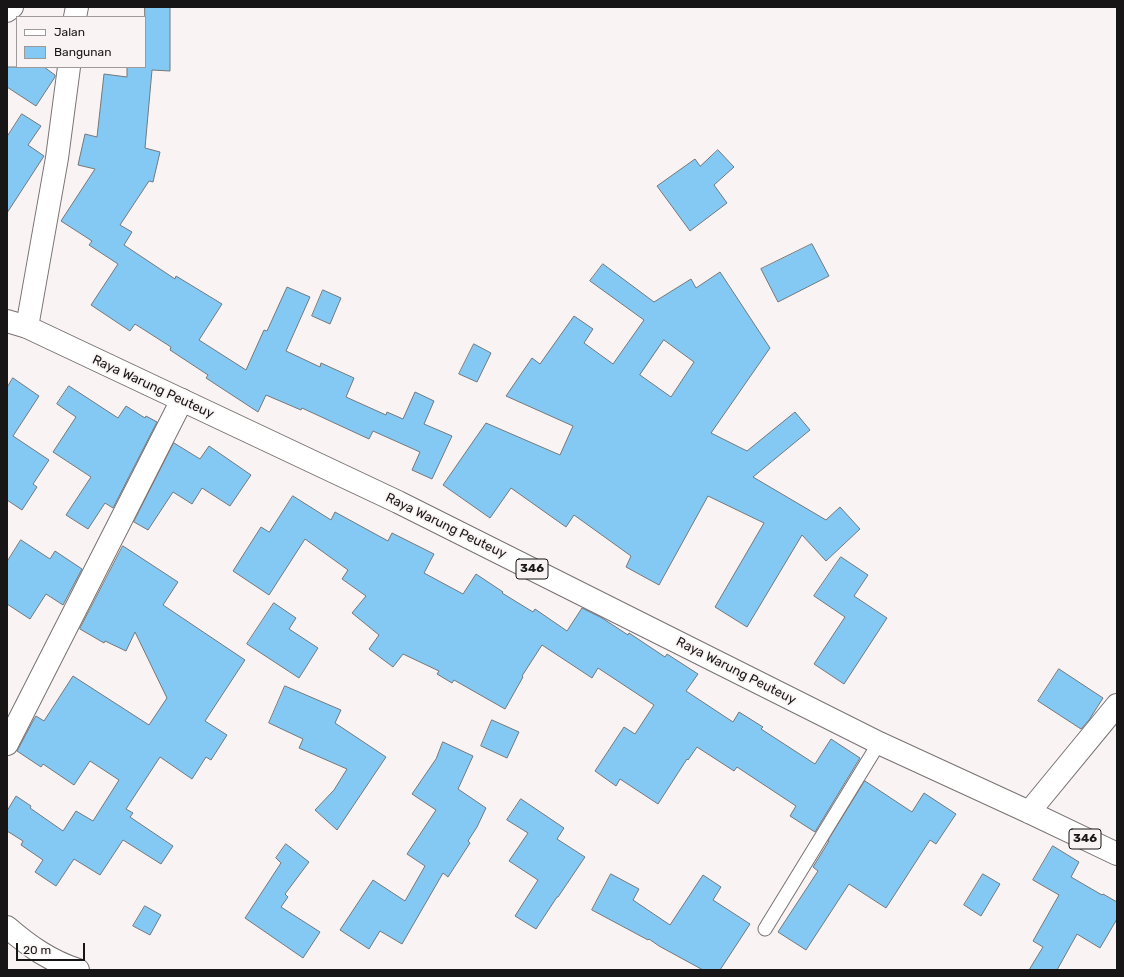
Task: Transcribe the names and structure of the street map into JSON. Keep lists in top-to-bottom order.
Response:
{
  "streets": {
    "main road": ["Raya Warung Peuteuy", "346"]
  },
  "legend": ["Jalan", "Bangunan"],
  "scale_bar": "20 m"
}
